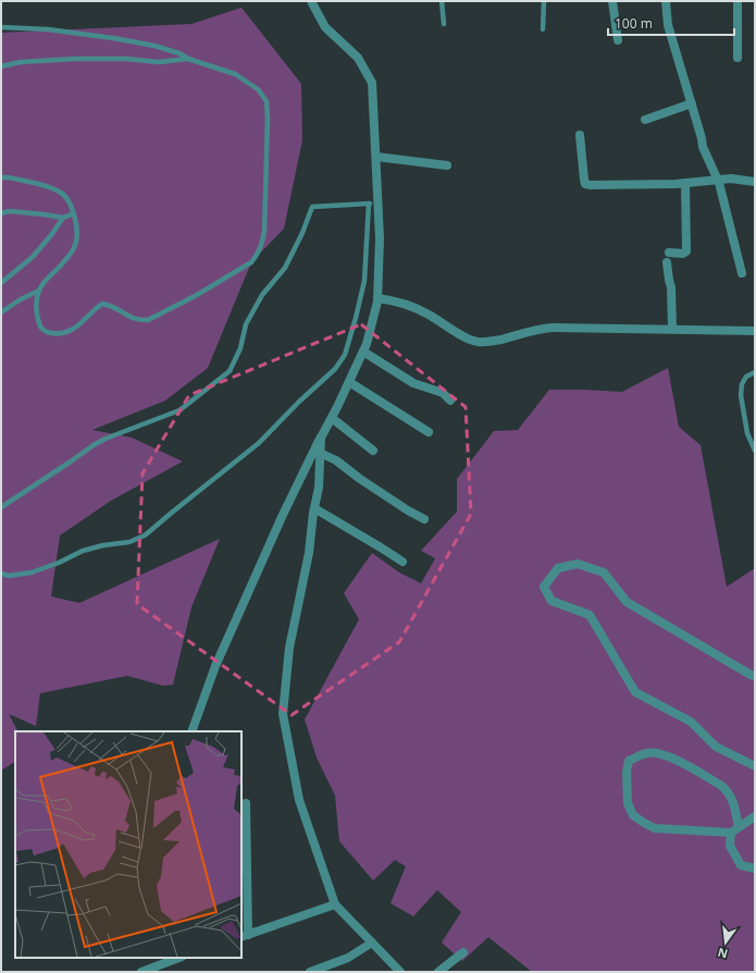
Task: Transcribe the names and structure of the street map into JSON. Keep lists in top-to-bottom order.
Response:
{
  "scale_bar": "100 m",
  "north": "bottom"
}
